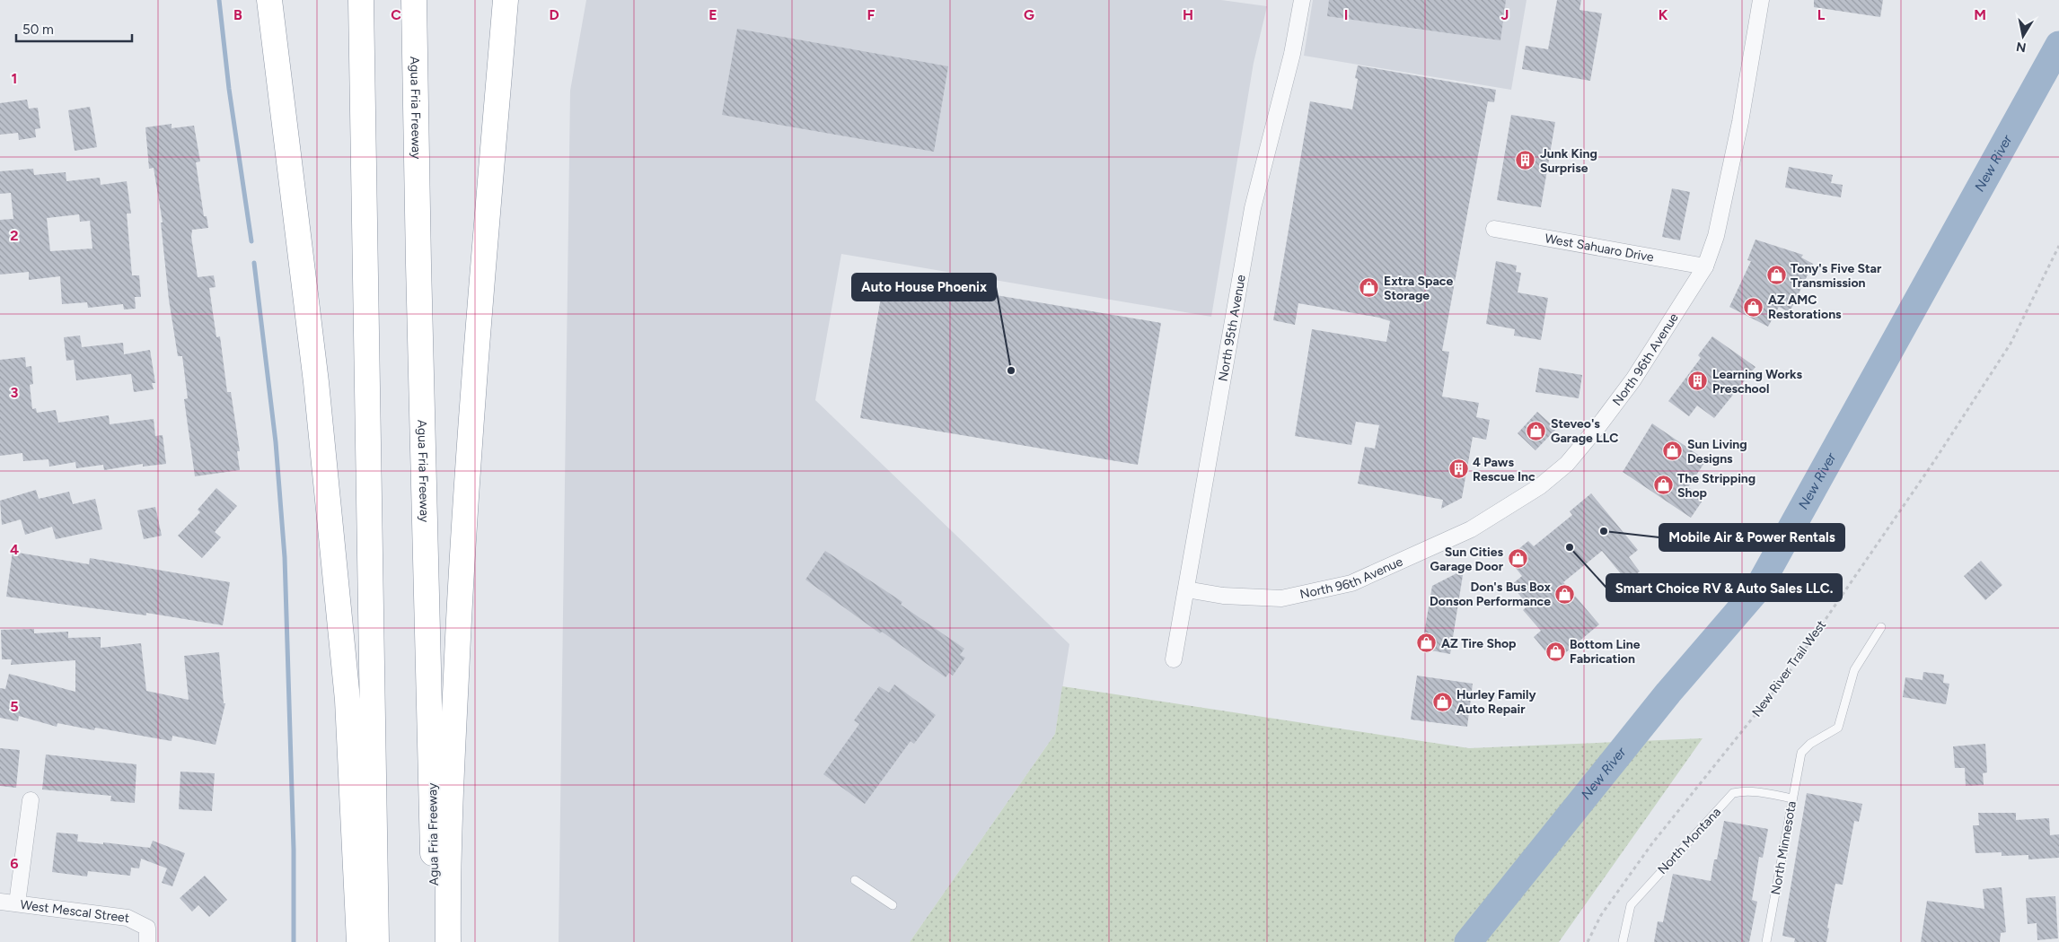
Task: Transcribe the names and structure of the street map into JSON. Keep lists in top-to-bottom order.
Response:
{
  "streets": {
    "highway": ["Agua Fria Freeway"],
    "street": [
      "West Sahuaro Drive",
      "North 95th Avenue",
      "North 96th Avenue",
      "West Mescal Street"
    ],
    "lane": ["North Montana", "North Minnesota"],
    "path": ["New River Trail West"]
  },
  "crossings": [
    ["West Sahuaro Drive", "North 96th Avenue"],
    ["North 95th Avenue", "North 96th Avenue"],
    ["North Montana", "North Minnesota"]
  ],
  "water": ["New River"],
  "places": {
    "building": ["Junk King Surprise", "Learning Works Preschool", "4 Paws Rescue Inc"],
    "shop": [
      "Tony's Five Star Transmission",
      "Extra Space Storage",
      "AZ AMC Restorations",
      "Steveo's Garage LLC",
      "Sun Living Designs",
      "The Stripping Shop",
      "Sun Cities Garage Door",
      "Don's Bus Box Donson Performance",
      "AZ Tire Shop",
      "Bottom Line Fabrication",
      "Hurley Family Auto Repair"
    ],
    "other": ["Auto House Phoenix", "Mobile Air & Power Rentals", "Smart Choice RV & Auto Sales LLC."]
  },
  "scale_bar": "50 m",
  "north": "bottom",
  "grid": {
    "columns": [
      "B",
      "C",
      "D",
      "E",
      "F",
      "G",
      "H",
      "I",
      "J",
      "K",
      "L",
      "M"
    ],
    "rows": [
      "1",
      "2",
      "3",
      "4",
      "5",
      "6"
    ]
  }
}
